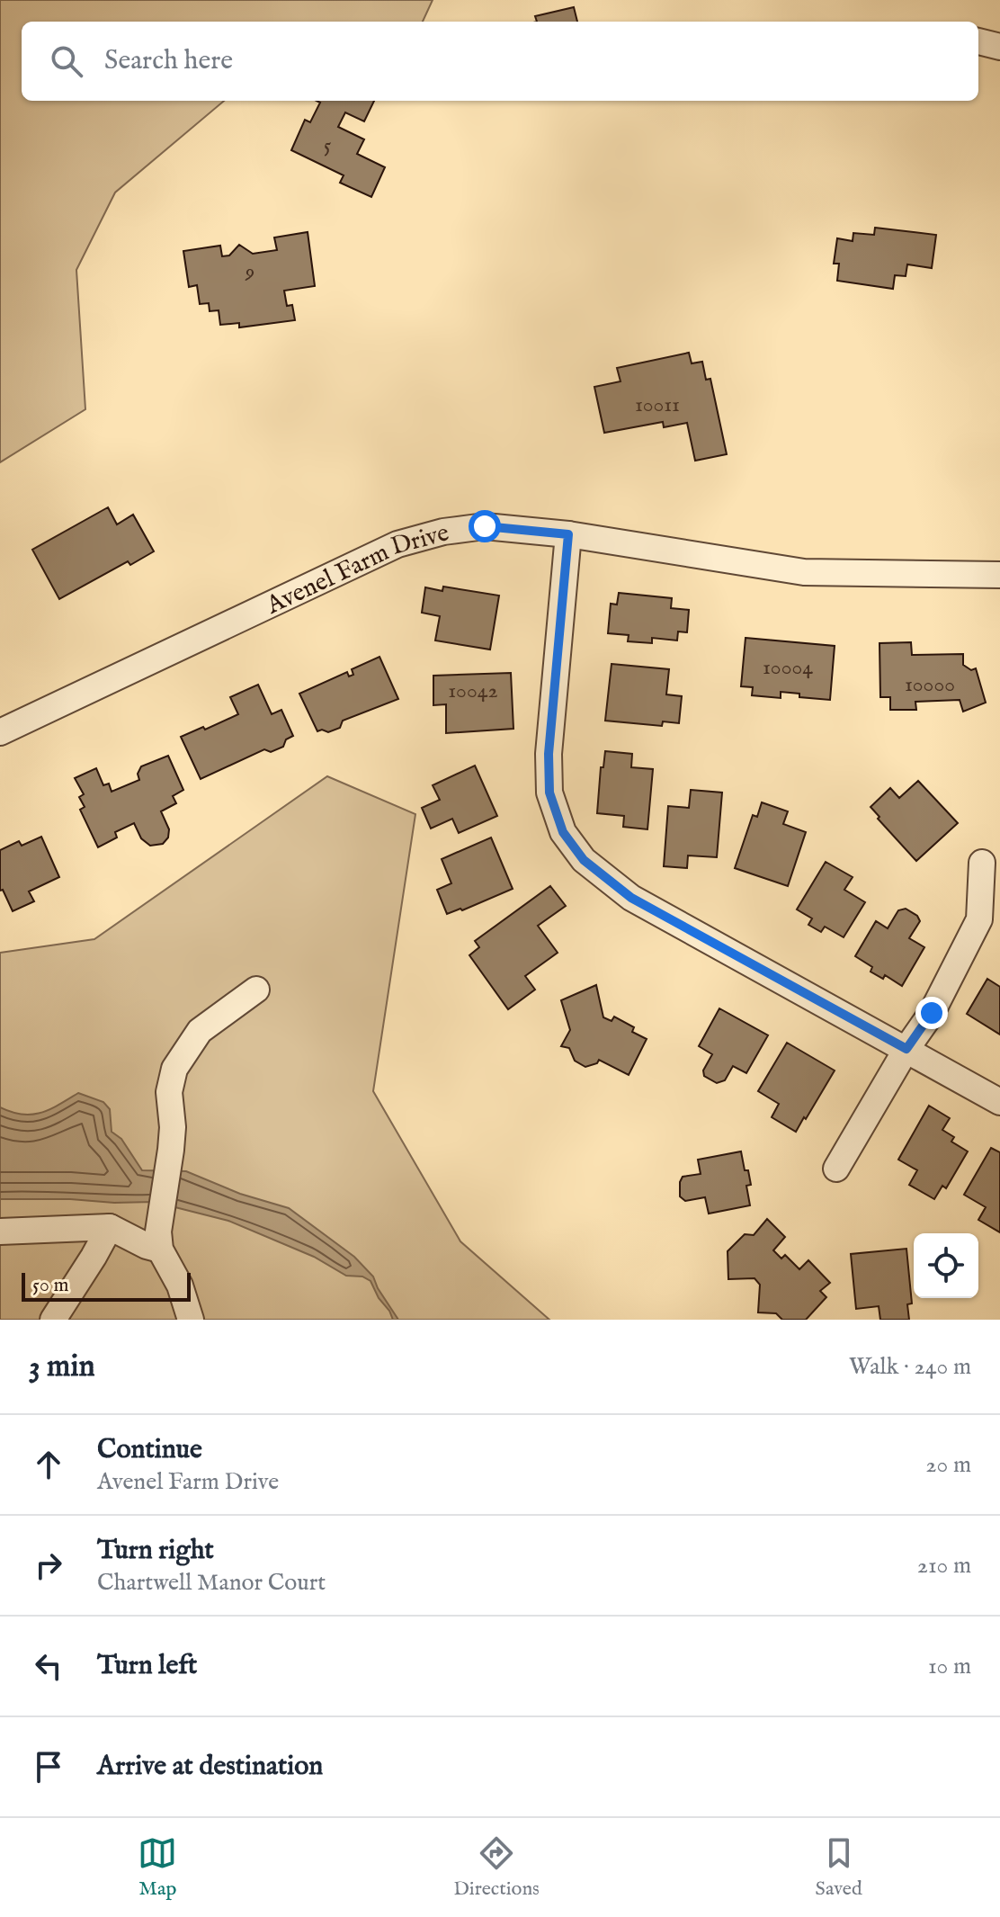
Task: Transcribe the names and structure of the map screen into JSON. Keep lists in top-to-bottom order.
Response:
{
  "streets": {
    "street": ["Avenel Farm Drive"]
  },
  "house_numbers": [
    "5",
    "9",
    "10011",
    "10004",
    "10000",
    "10042"
  ],
  "scale_bar": "50 m",
  "page": {
    "search": "Search here",
    "scale": "50 m",
    "heading": ["3 min", "Walk · 240 m"],
    "list": [
      ["Continue", "Avenel Farm Drive", "20 m"],
      ["Turn right", "Chartwell Manor Court", "210 m"],
      ["Turn left", "10 m"],
      "Arrive at destination"
    ],
    "nav": ["Map", "Directions", "Saved"]
  }
}
